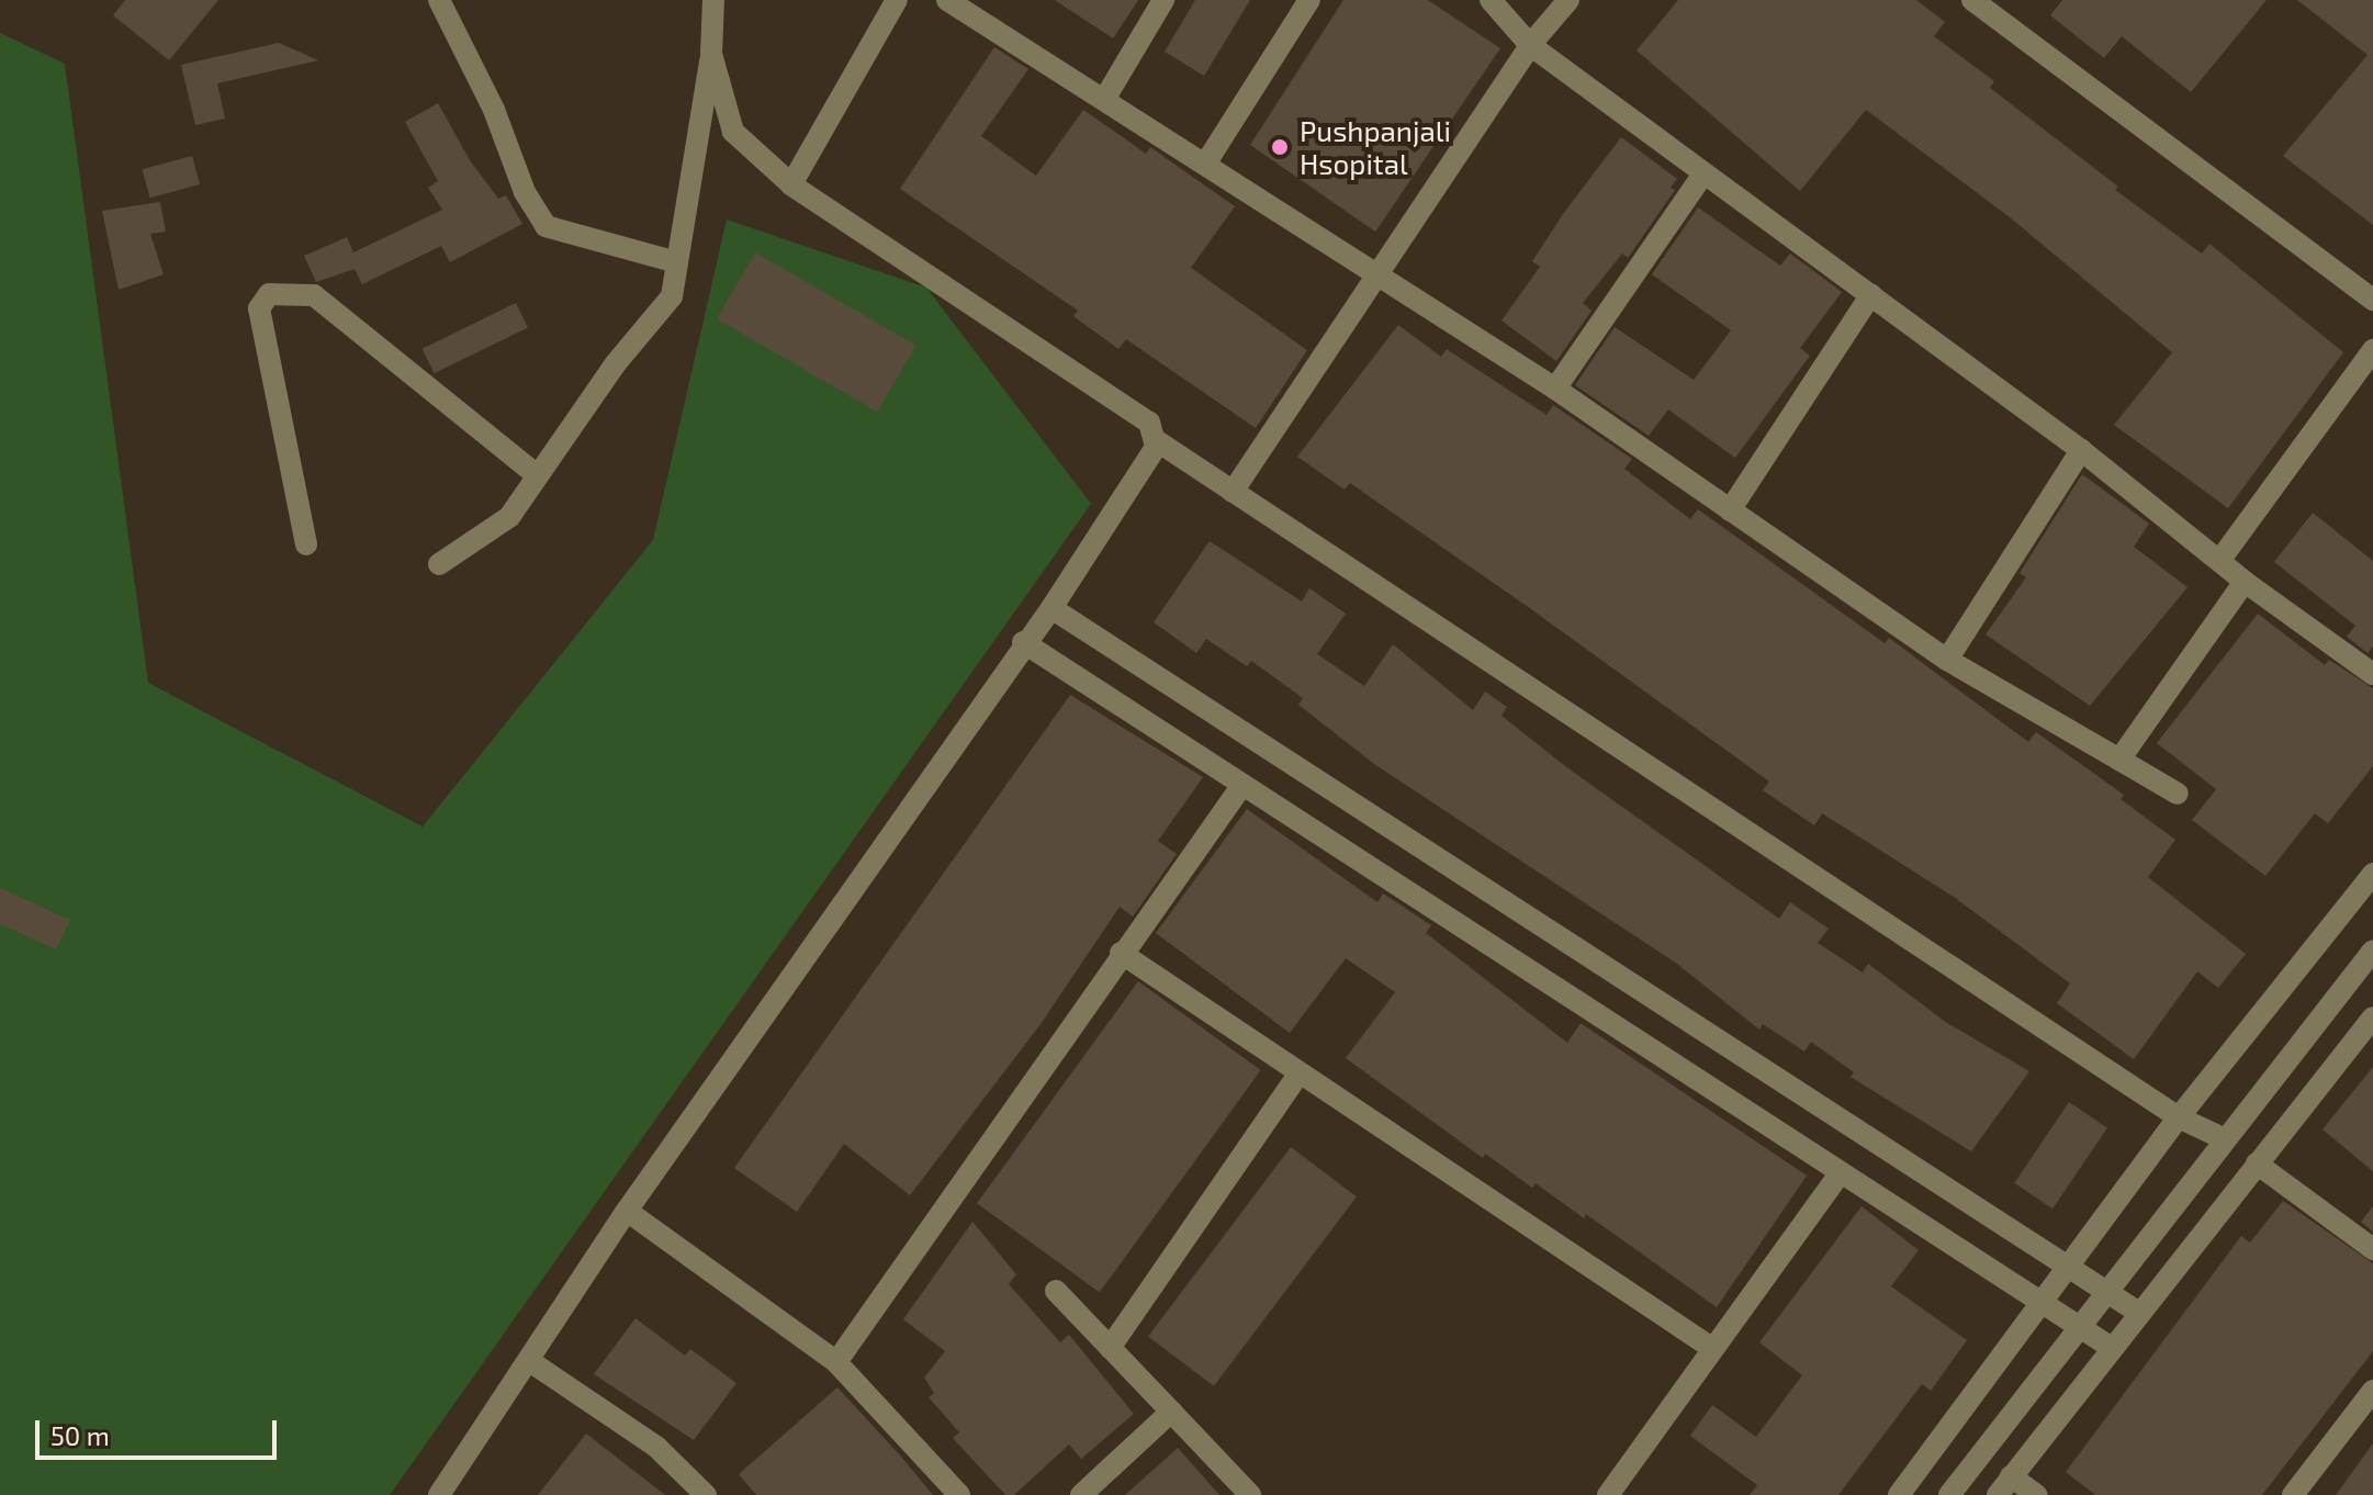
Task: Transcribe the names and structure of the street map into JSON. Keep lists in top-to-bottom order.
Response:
{
  "places": ["Pushpanjali Hsopital"],
  "scale_bar": "50 m"
}
